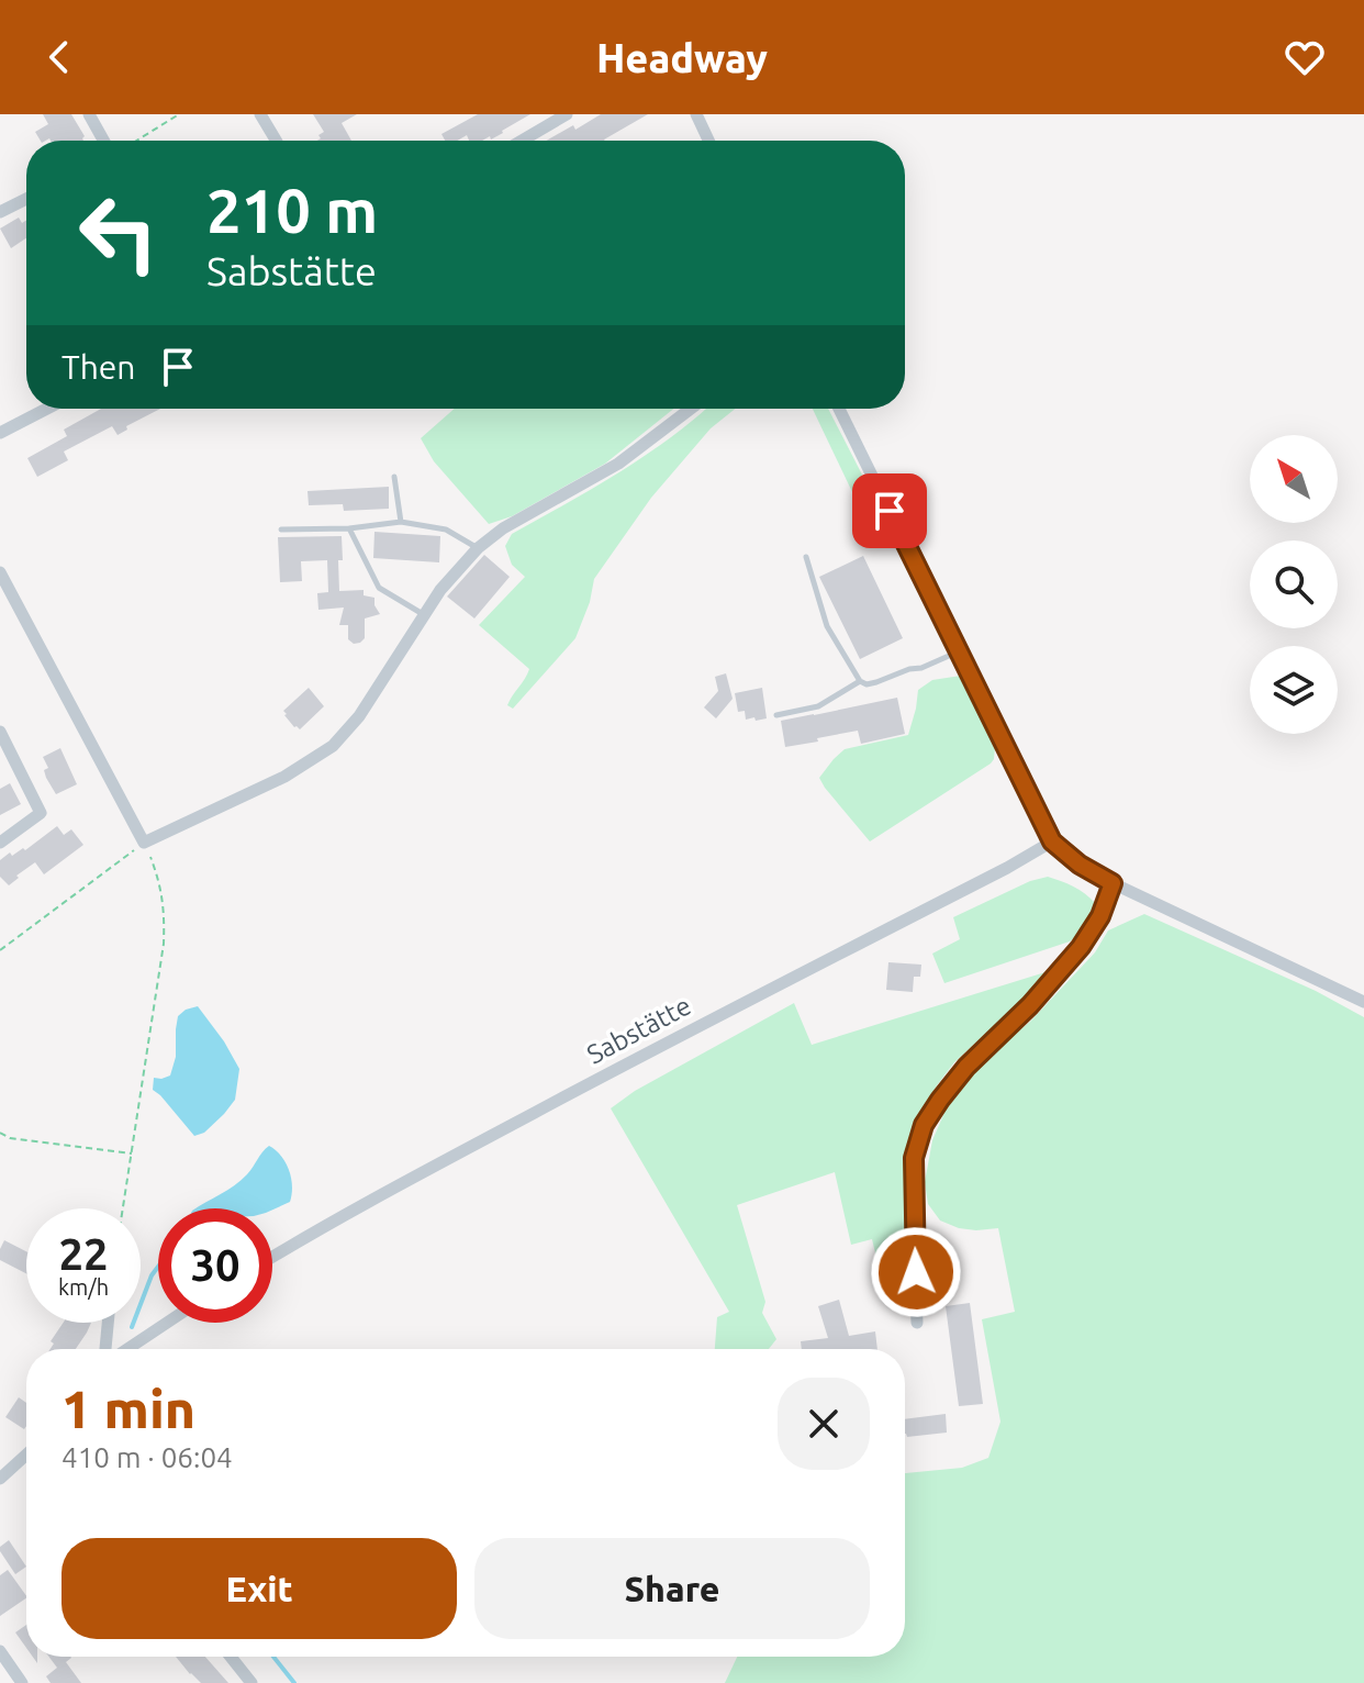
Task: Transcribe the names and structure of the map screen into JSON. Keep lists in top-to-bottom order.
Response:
{
  "streets": {
    "street": ["Sabstätte"]
  },
  "north": "top left",
  "page": {
    "header": "Headway",
    "turn": ["210 m", "Sabstätte"],
    "then": "Then",
    "speed": "22 km/h",
    "limit": "30",
    "heading": ["1 min", "410 m · 06:04"],
    "buttons": ["Exit", "Share"]
  }
}
